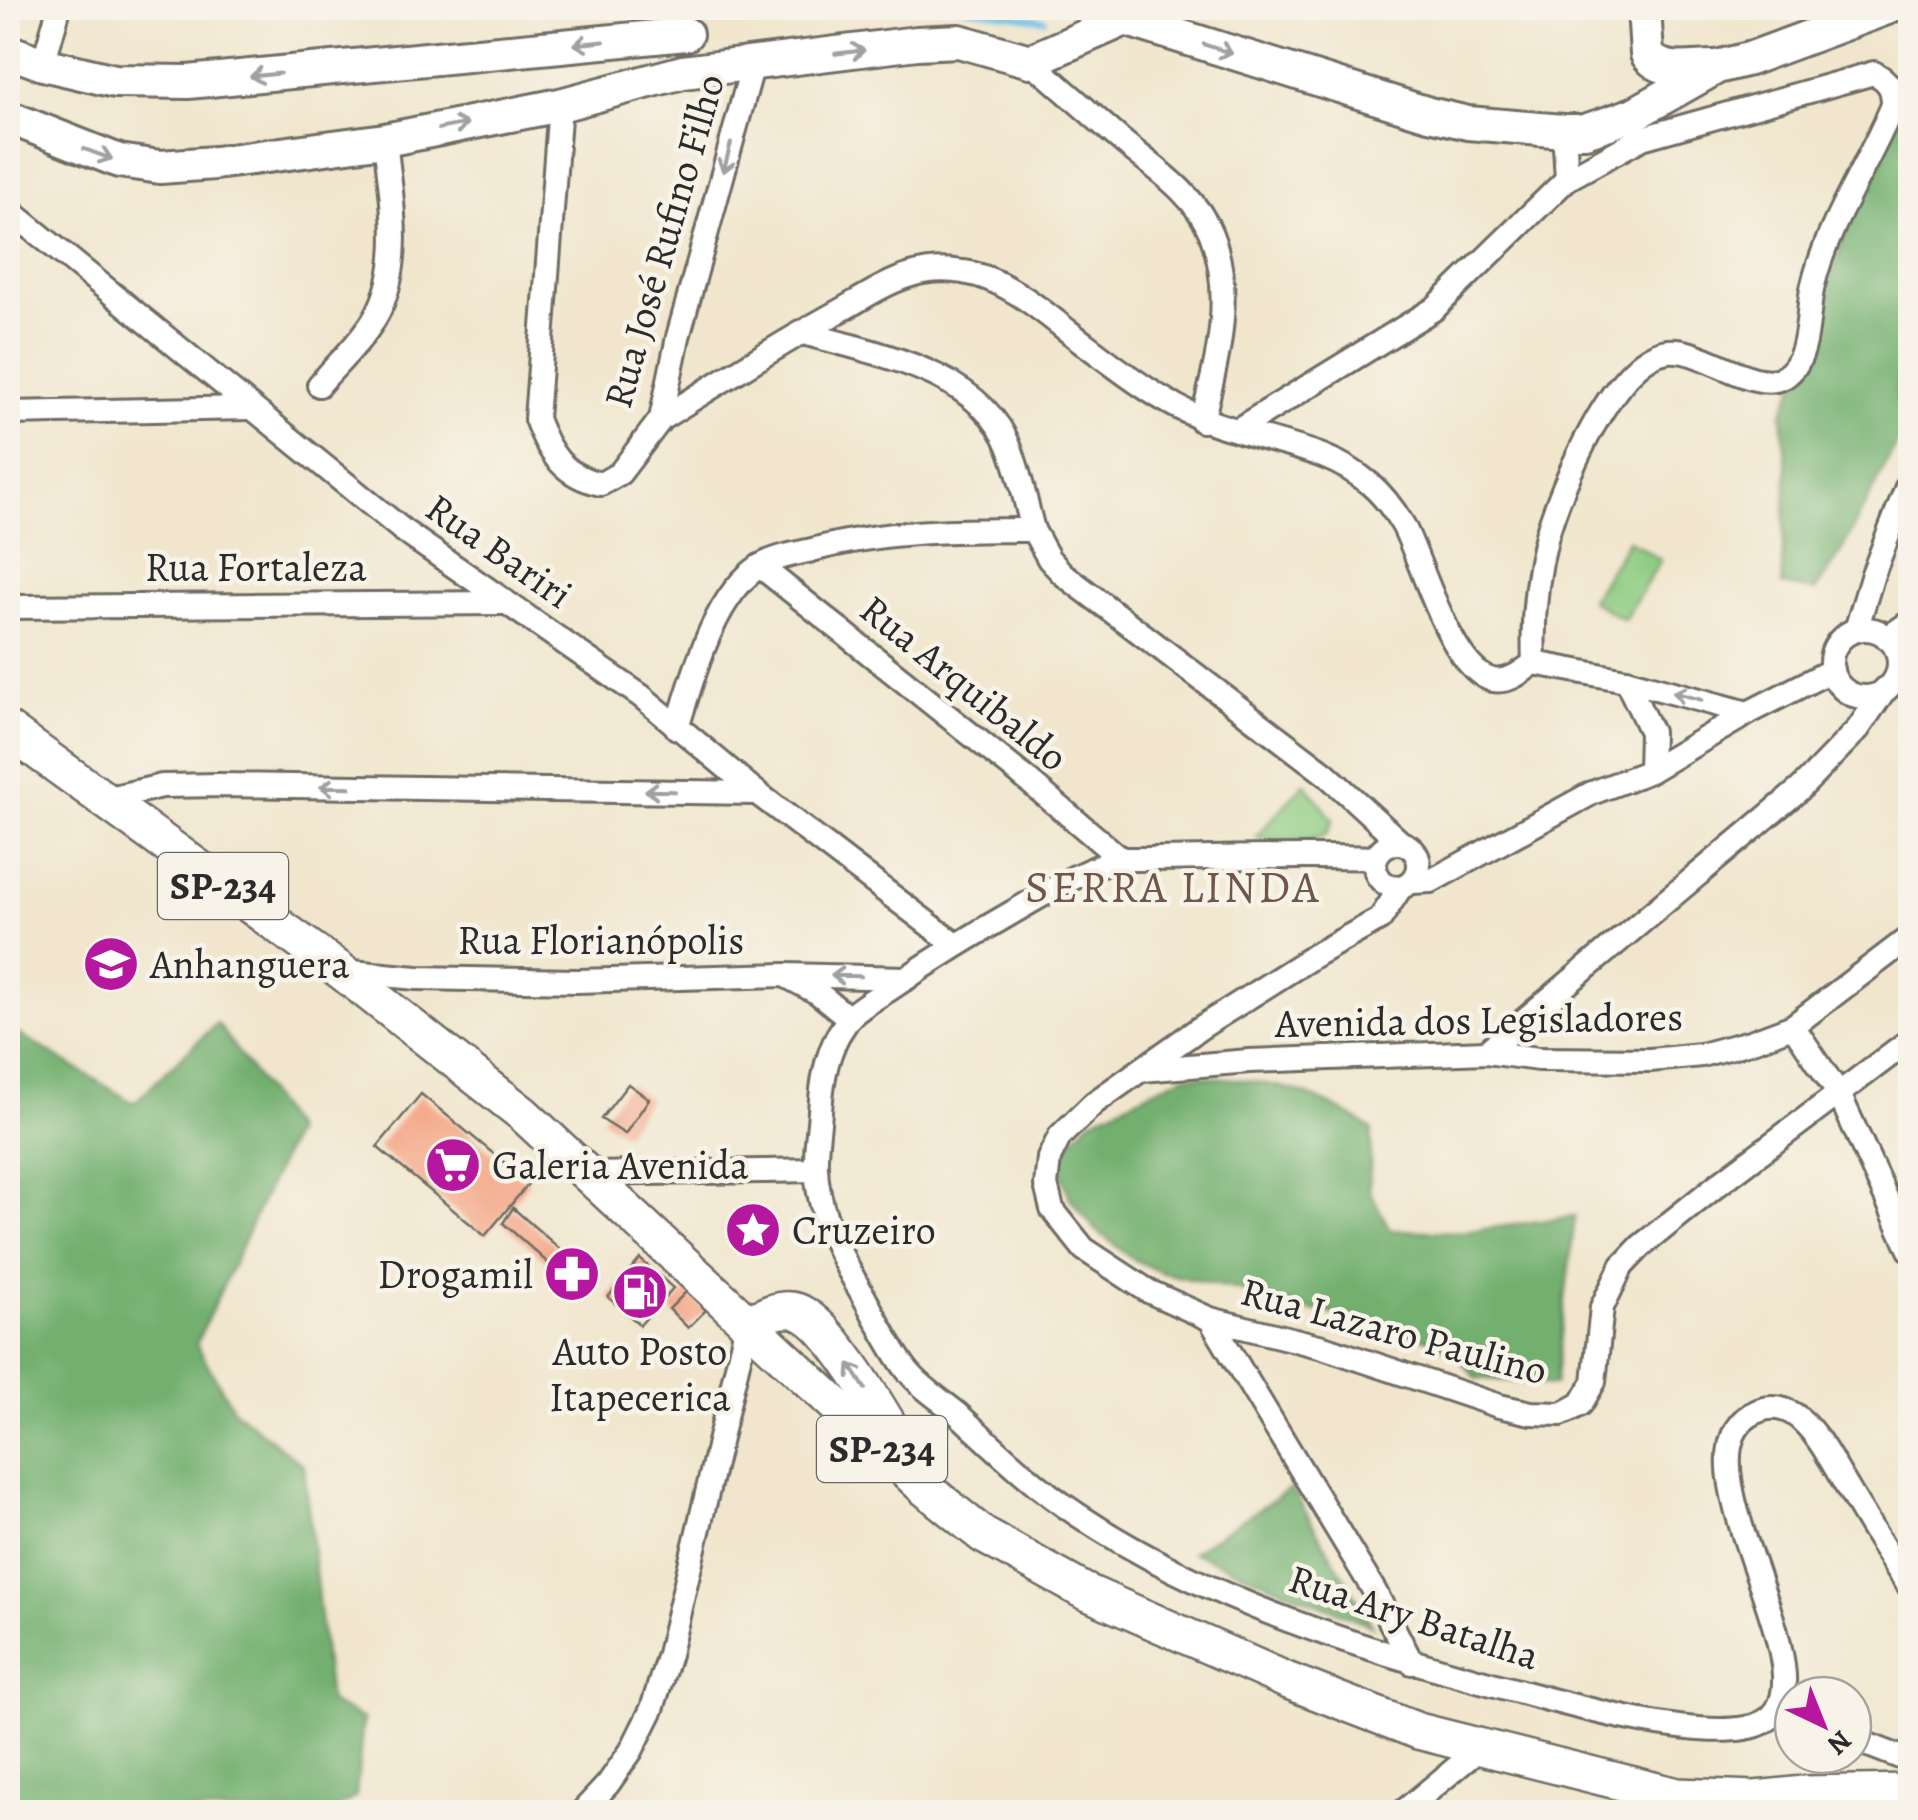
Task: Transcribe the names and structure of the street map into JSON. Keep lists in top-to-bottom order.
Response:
{
  "streets": {
    "main road": ["SP-234"],
    "street": [
      "Rua José Rufino Filho",
      "Rua Bariri",
      "Rua Fortaleza",
      "Rua Arquibaldo",
      "Rua Florianópolis",
      "Avenida dos Legisladores",
      "Rua Lazaro Paulino",
      "Rua Ary Batalha"
    ]
  },
  "crossings": [
    ["Rua Bariri", "Rua Fortaleza"],
    ["SP-234", "Rua Florianópolis"],
    ["Rua Florianópolis", "Rua Ary Batalha"],
    ["Avenida dos Legisladores", "Rua Lazaro Paulino"]
  ],
  "one_way": ["Rua José Rufino Filho"],
  "districts": ["SERRA LINDA"],
  "places": {
    "school or university": ["Anhanguera"],
    "supermarket": ["Galeria Avenida"],
    "place": ["Cruzeiro"],
    "pharmacy": ["Drogamil"],
    "fuel station": ["Auto Posto Itapecerica"]
  },
  "north": "bottom right"
}
